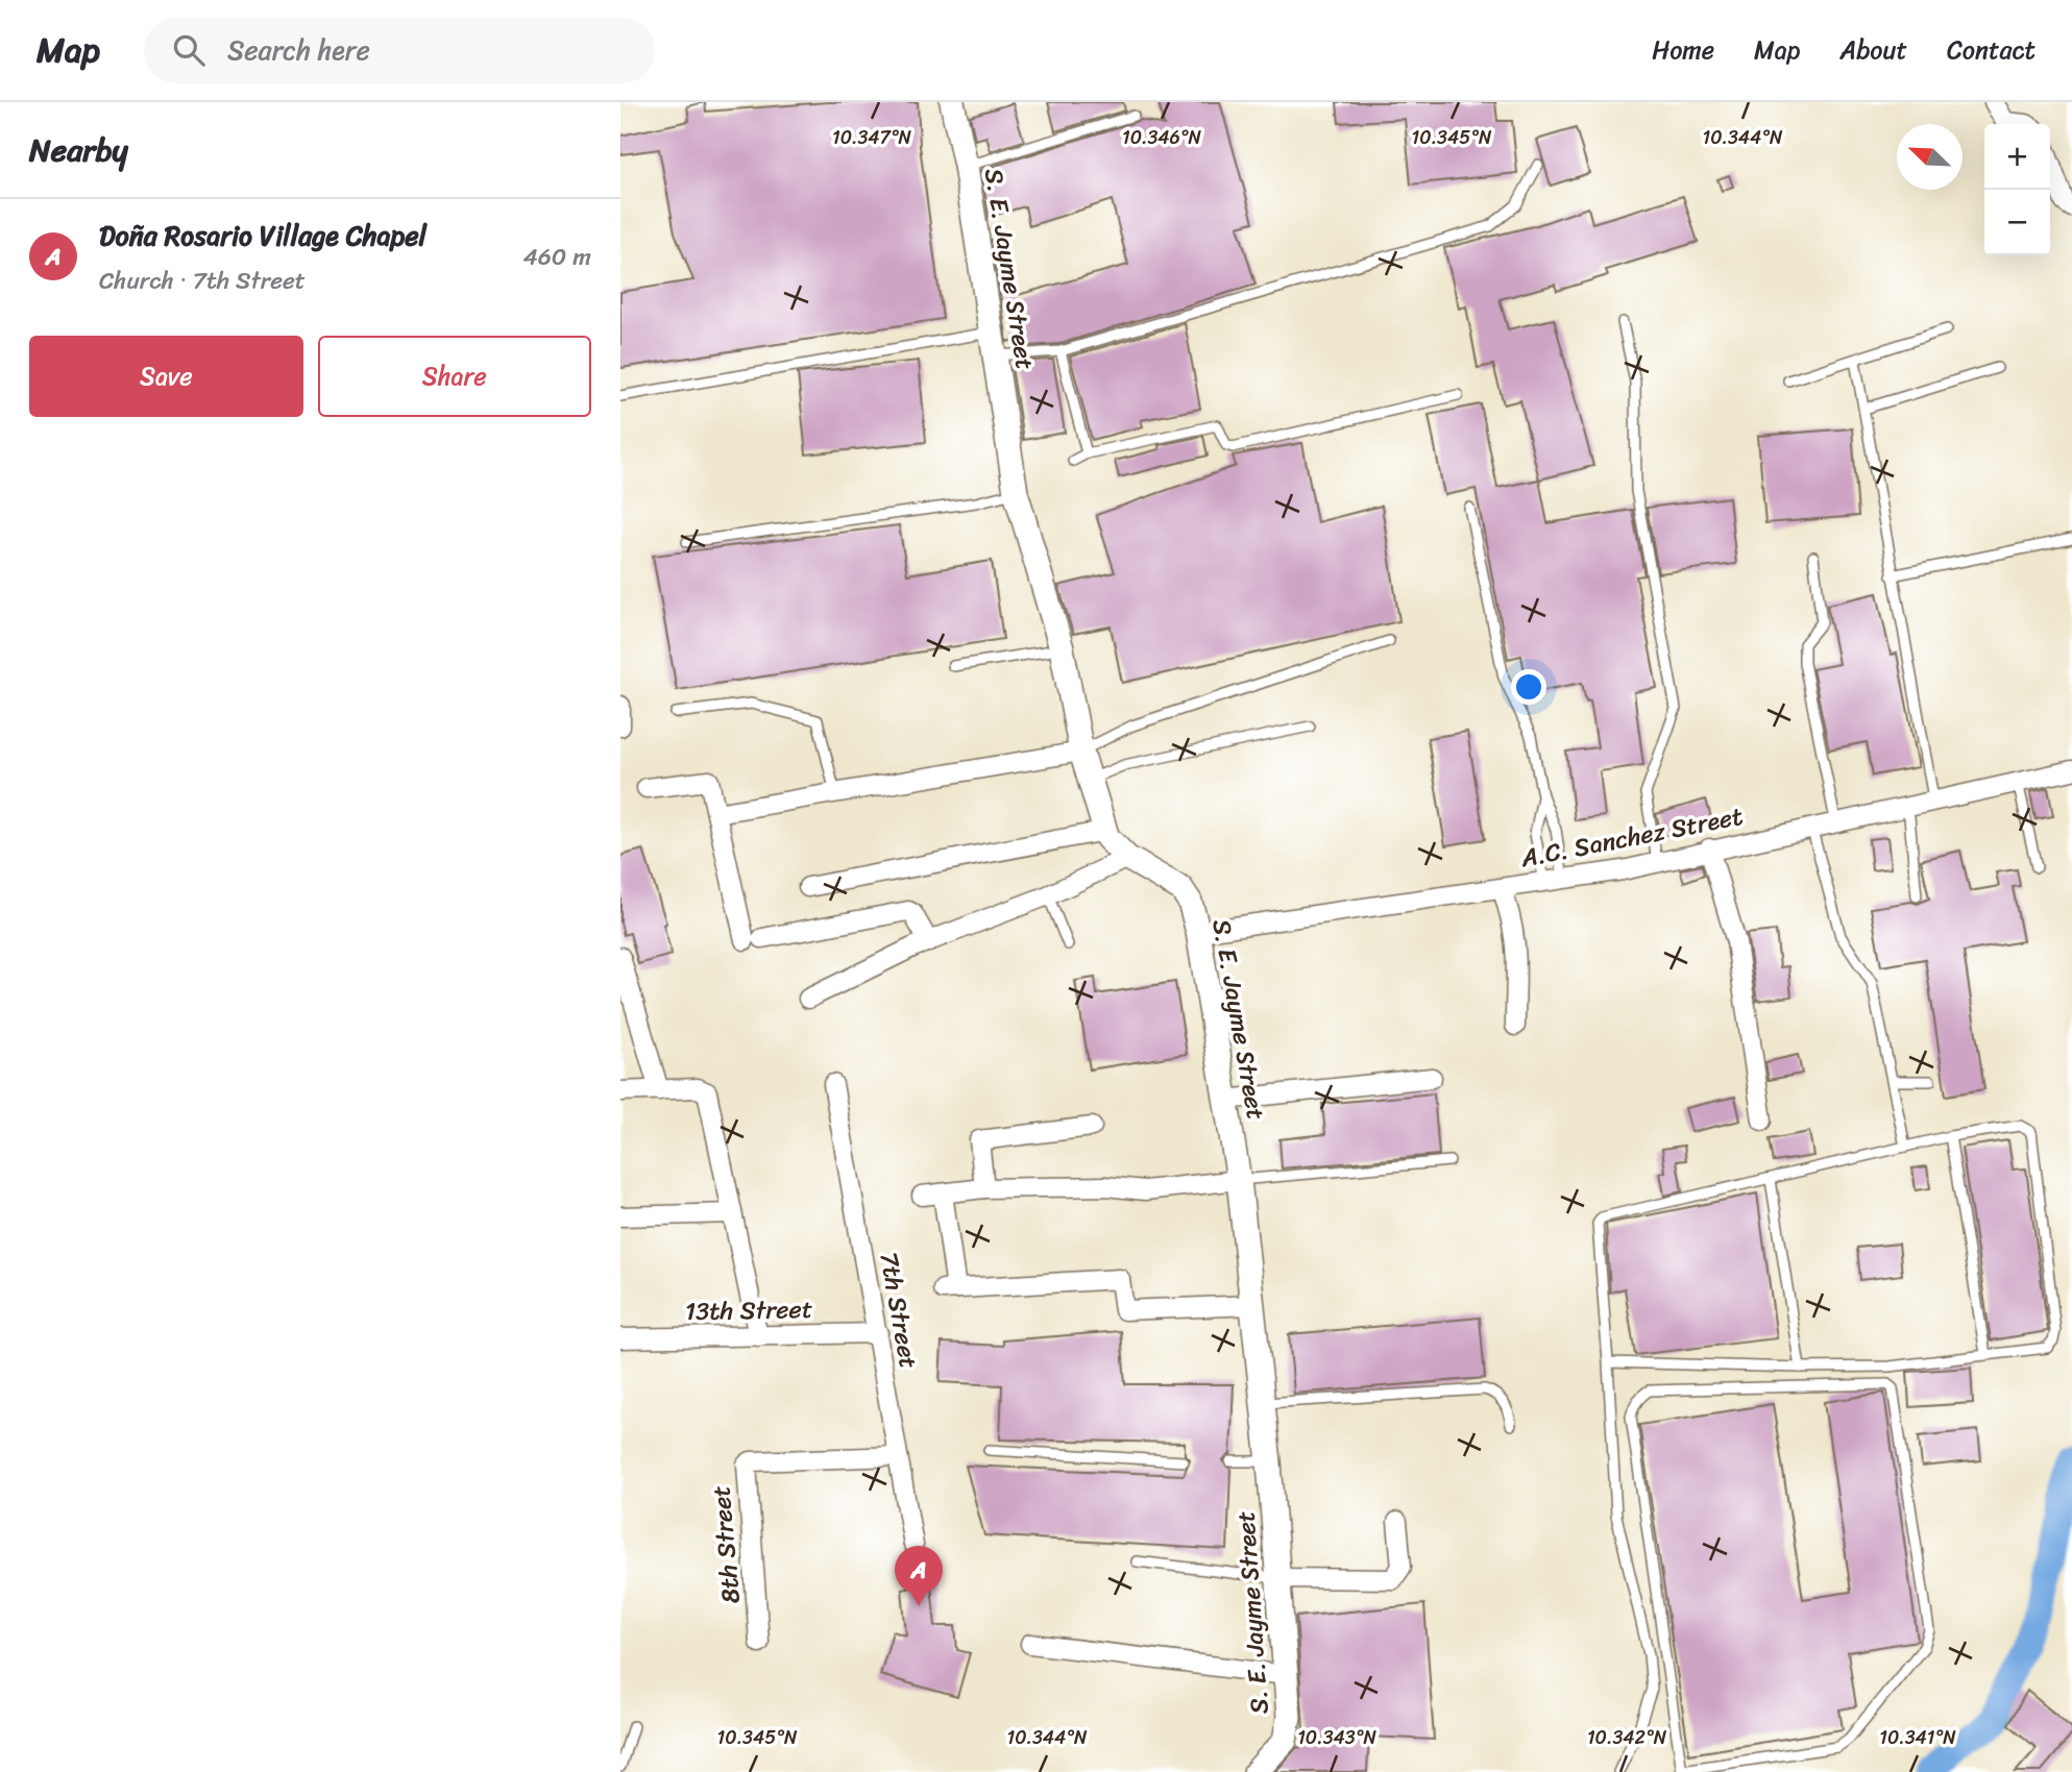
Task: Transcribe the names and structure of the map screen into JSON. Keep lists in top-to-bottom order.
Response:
{
  "streets": {
    "street": [
      "S. E. Jayme Street",
      "A.C. Sanchez Street",
      "13th Street",
      "7th Street",
      "8th Street"
    ]
  },
  "crossings": [
    ["S. E. Jayme Street", "A.C. Sanchez Street"],
    ["13th Street", "7th Street"],
    ["7th Street", "8th Street"]
  ],
  "north": "top left",
  "page": {
    "header": "Map",
    "search": "Search here",
    "nav": [
      "Home",
      "Map",
      "About",
      "Contact"
    ],
    "heading": "Nearby",
    "map_buttons": ["+", "−"],
    "list": [
      {
        "mark": "A",
        "name": "Doña Rosario Village Chapel",
        "note": "Church · 7th Street",
        "value": "460 m"
      }
    ],
    "buttons": ["Save", "Share"],
    "pins": "A"
  },
  "coordinates": [
    "10.346°N",
    "10.347°N",
    "10.345°N",
    "10.344°N",
    "10.343°N",
    "10.342°N",
    "10.341°N"
  ]
}
